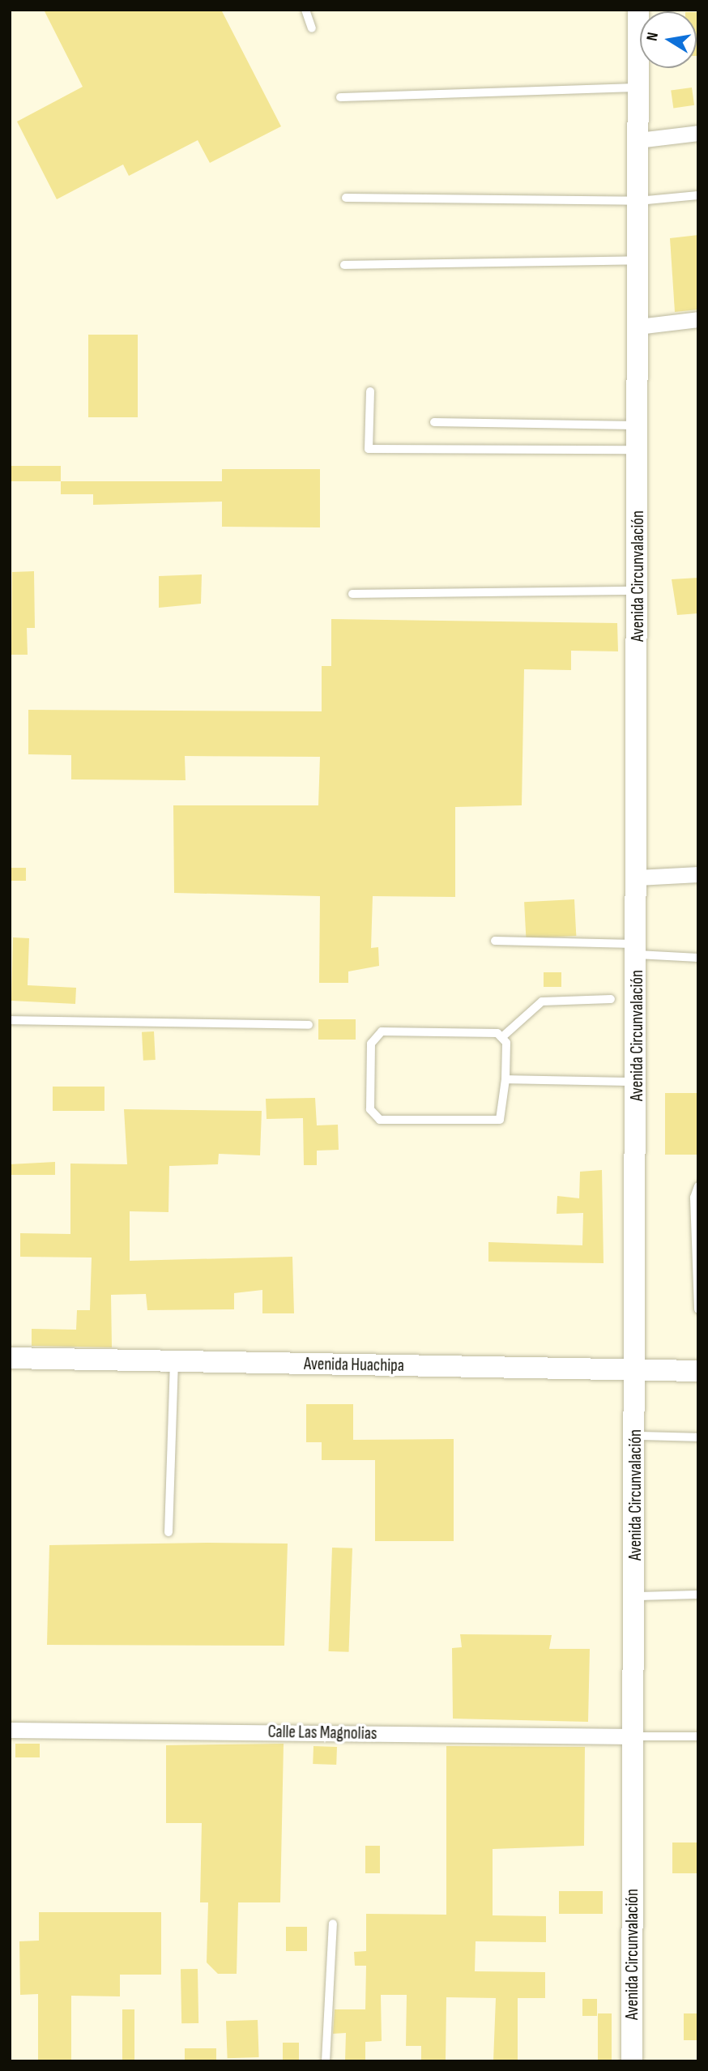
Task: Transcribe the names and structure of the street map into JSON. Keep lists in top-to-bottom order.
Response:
{
  "streets": {
    "street": ["Avenida Circunvalación", "Avenida Huachipa", "Calle Las Magnolias"]
  },
  "crossings": [
    ["Avenida Circunvalación", "Avenida Huachipa"],
    ["Avenida Circunvalación", "Calle Las Magnolias"]
  ],
  "north": "left"
}
